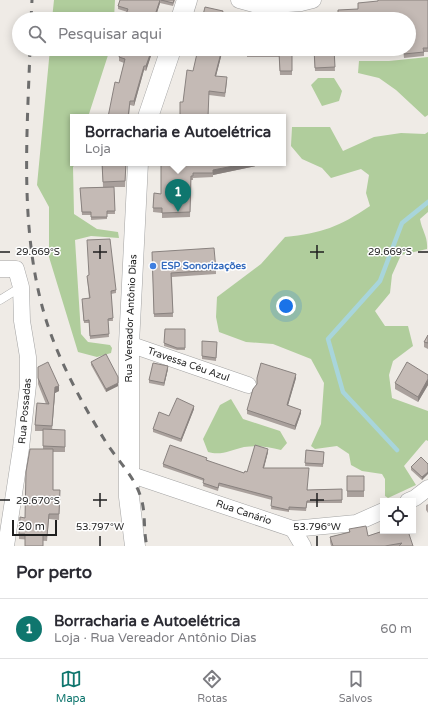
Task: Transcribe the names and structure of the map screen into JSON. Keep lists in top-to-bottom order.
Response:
{
  "streets": {
    "street": [
      "Rua Vereador Antônio Dias",
      "Travessa Céu Azul",
      "Rua Possadas",
      "Rua Canário"
    ]
  },
  "crossings": [
    ["Rua Vereador Antônio Dias", "Travessa Céu Azul"],
    ["Rua Vereador Antônio Dias", "Rua Canário"]
  ],
  "places": ["ESP Sonorizações"],
  "scale_bar": "20 m",
  "page": {
    "search": "Pesquisar aqui",
    "popup": ["Borracharia e Autoelétrica", "Loja"],
    "pins": "1",
    "scale": "20 m",
    "heading": "Por perto",
    "list": [
      {
        "mark": "1",
        "name": "Borracharia e Autoelétrica",
        "note": "Loja · Rua Vereador Antônio Dias",
        "value": "60 m"
      }
    ],
    "nav": ["Mapa", "Rotas", "Salvos"]
  },
  "coordinates": [
    "29.669°S",
    "29.670°S",
    "53.797°W",
    "53.796°W"
  ]
}
